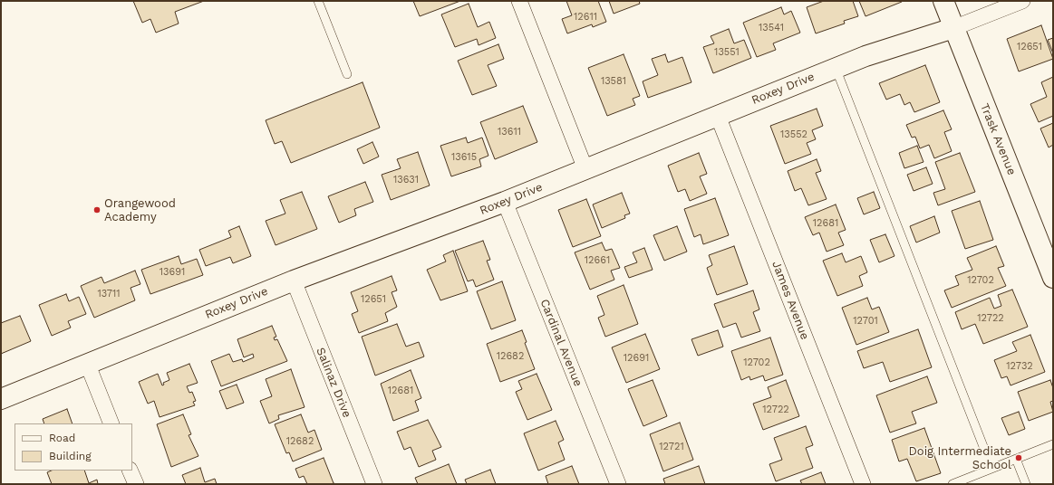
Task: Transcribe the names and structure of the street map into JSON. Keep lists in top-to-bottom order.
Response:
{
  "streets": {
    "street": [
      "Roxey Drive",
      "Trask Avenue",
      "James Avenue",
      "Cardinal Avenue",
      "Salinaz Drive"
    ]
  },
  "crossings": [
    ["Roxey Drive", "Trask Avenue"],
    ["Roxey Drive", "James Avenue"],
    ["Roxey Drive", "Cardinal Avenue"],
    ["Roxey Drive", "Salinaz Drive"]
  ],
  "places": ["Orangewood Academy", "Doig Intermediate School"],
  "house_numbers": [
    "12611",
    "13541",
    "12651",
    "13551",
    "13581",
    "13611",
    "13552",
    "13615",
    "13631",
    "12681",
    "12661",
    "13691",
    "12702",
    "13711",
    "12651",
    "12722",
    "12701",
    "12682",
    "12691",
    "12702",
    "12732",
    "12681",
    "12722",
    "12682",
    "12721"
  ],
  "legend": ["Road", "Building"]
}
